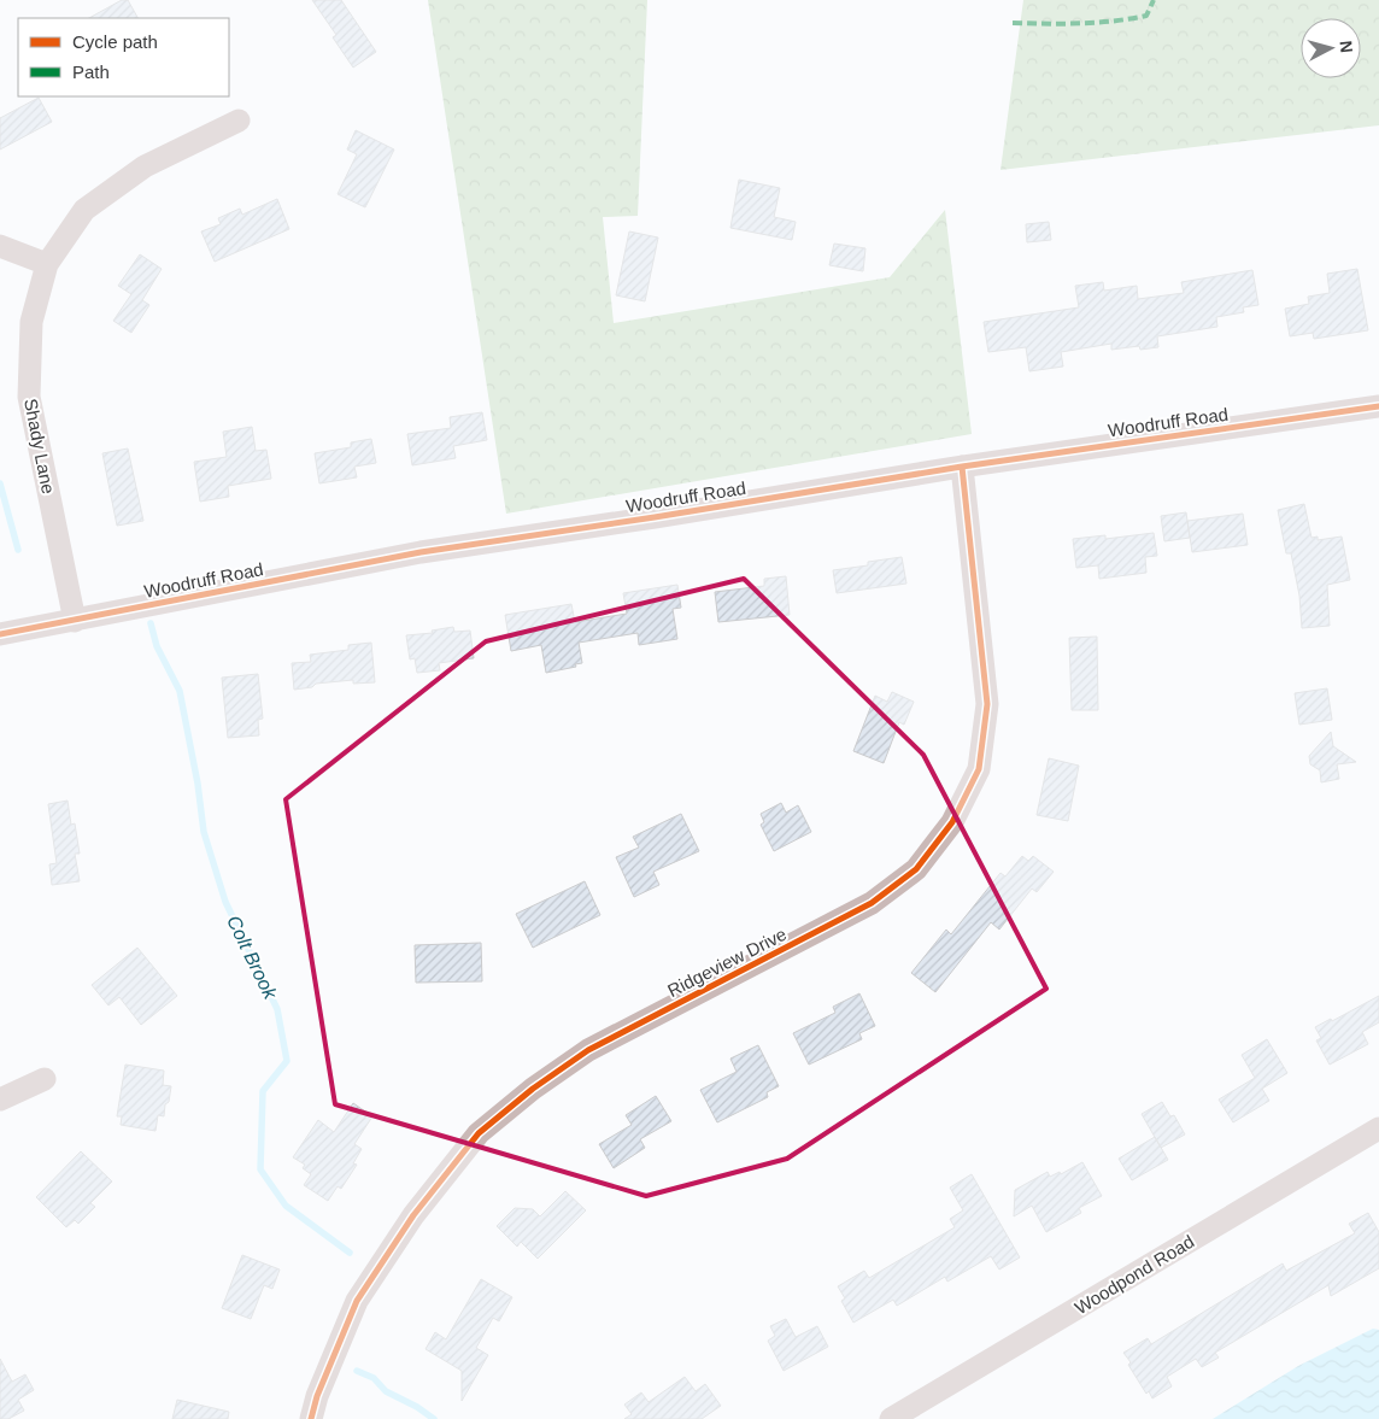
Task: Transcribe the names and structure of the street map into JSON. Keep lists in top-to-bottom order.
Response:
{
  "streets": {
    "street": [
      "Woodruff Road",
      "Shady Lane",
      "Ridgeview Drive",
      "Woodpond Road"
    ]
  },
  "crossings": [
    ["Woodruff Road", "Shady Lane"],
    ["Woodruff Road", "Ridgeview Drive"]
  ],
  "water": ["Colt Brook"],
  "legend": ["Cycle path", "Path"],
  "north": "right"
}
